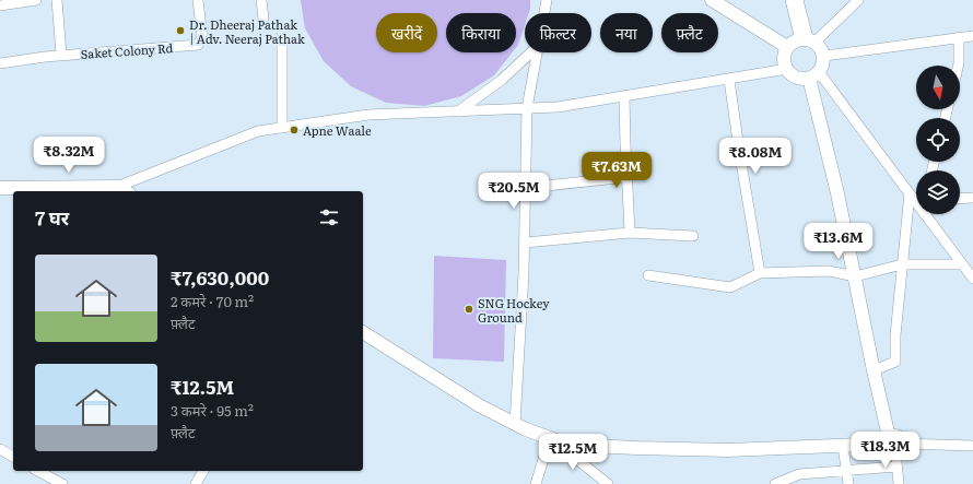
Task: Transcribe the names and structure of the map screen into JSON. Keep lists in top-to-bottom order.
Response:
{
  "streets": {
    "street": ["Saket Colony Rd"]
  },
  "places": ["Dr. Dheeraj Pathak | Adv. Neeraj Pathak", "Apne Waale", "SNG Hockey Ground"],
  "north": "bottom",
  "page": {
    "chip": [
      "खरीदें",
      "किराया",
      "फ़िल्टर",
      "नया",
      "फ़्लैट"
    ],
    "price": [
      "₹8.32M",
      "₹8.08M",
      "₹7.63M",
      "₹20.5M",
      "₹13.6M",
      "₹18.3M",
      "₹12.5M"
    ],
    "heading": "7 घर",
    "list": [
      {
        "name": "₹7,630,000",
        "note": "2 कमरे · 70 m² · फ़्लैट"
      },
      {
        "name": "₹12.5M",
        "note": "3 कमरे · 95 m² · फ़्लैट"
      }
    ]
  }
}
